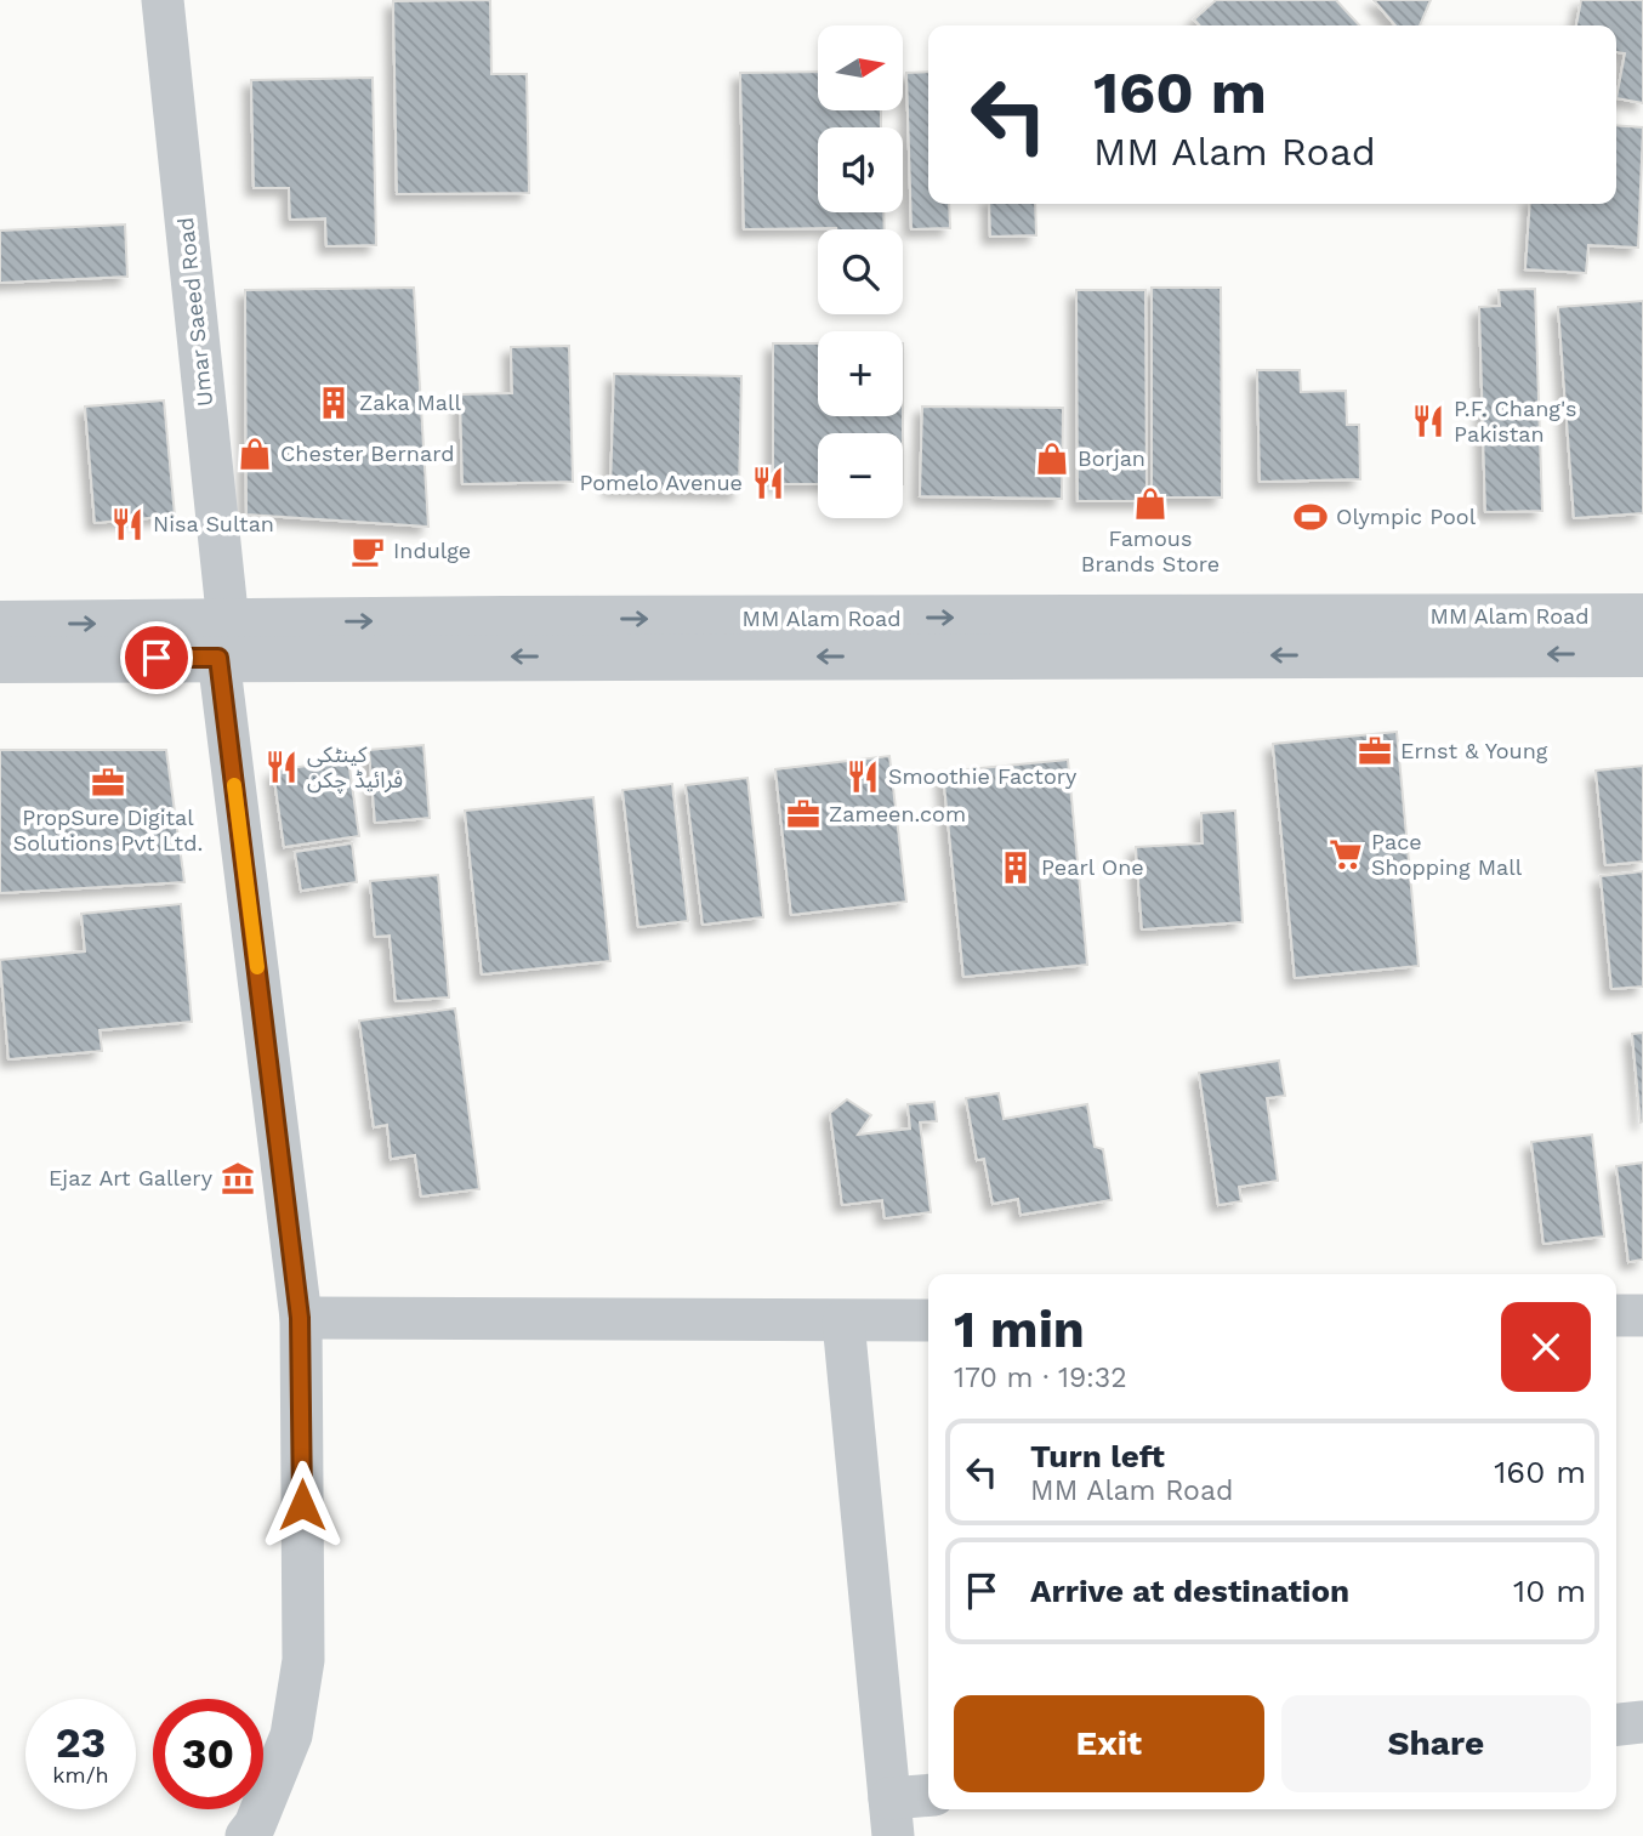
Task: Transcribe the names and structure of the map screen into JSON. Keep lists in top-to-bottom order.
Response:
{
  "streets": {
    "street": ["Umar Saeed Road", "MM Alam Road"]
  },
  "crossings": [
    ["Umar Saeed Road", "MM Alam Road"]
  ],
  "places": {
    "building": ["Zaka Mall", "Pearl One"],
    "restaurant": [
      "P.F. Chang's Pakistan",
      "Pomelo Avenue",
      "Nisa Sultan",
      "کینٹکی فرائیڈ چکن",
      "Smoothie Factory"
    ],
    "shop": ["Chester Bernard", "Borjan", "Famous Brands Store"],
    "sports": ["Olympic Pool"],
    "cafe": ["Indulge"],
    "office": ["Ernst & Young", "PropSure Digital Solutions Pvt Ltd.", "Zameen.com"],
    "supermarket": ["Pace Shopping Mall"],
    "museum": ["Ejaz Art Gallery"]
  },
  "north": "right",
  "page": {
    "map_buttons": ["+", "−"],
    "turn": ["160 m", "MM Alam Road"],
    "heading": ["1 min", "170 m · 19:32"],
    "list": [
      {
        "name": "Turn left",
        "note": "MM Alam Road",
        "value": "160 m"
      },
      {
        "name": "Arrive at destination",
        "value": "10 m"
      }
    ],
    "buttons": ["Exit", "Share"],
    "speed": "23 km/h",
    "limit": "30"
  }
}
